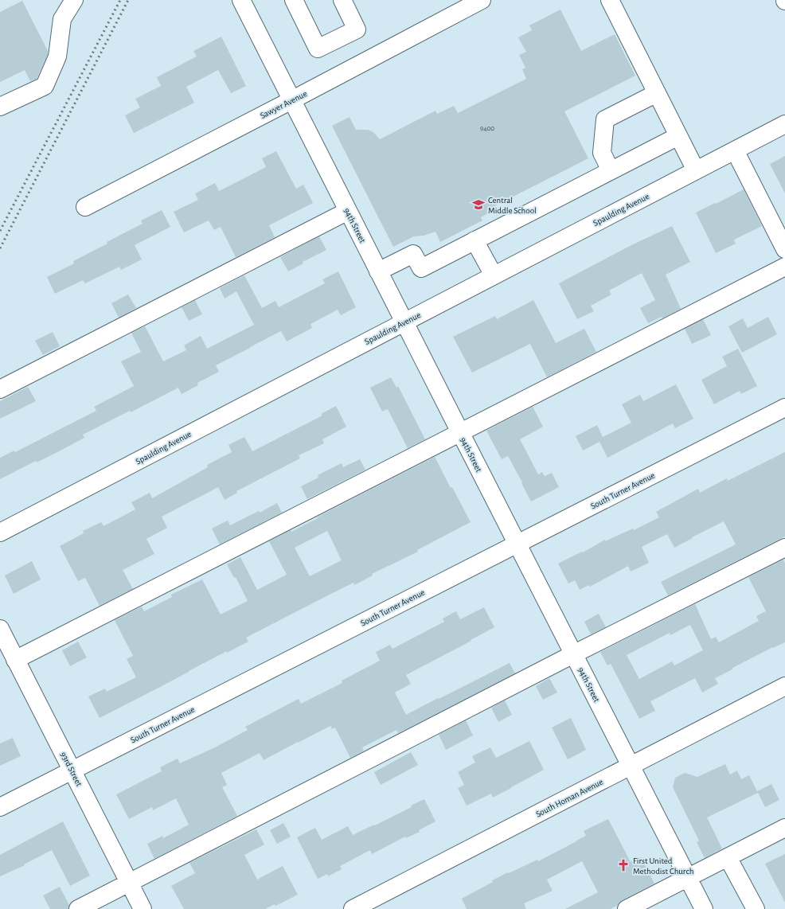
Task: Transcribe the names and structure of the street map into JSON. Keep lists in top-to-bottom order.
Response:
{
  "streets": {
    "street": [
      "Sawyer Avenue",
      "Spaulding Avenue",
      "94th Street",
      "South Turner Avenue",
      "93rd Street",
      "South Homan Avenue"
    ]
  },
  "crossings": [
    ["Sawyer Avenue", "94th Street"],
    ["Spaulding Avenue", "94th Street"],
    ["94th Street", "South Turner Avenue"],
    ["94th Street", "South Homan Avenue"],
    ["South Turner Avenue", "93rd Street"]
  ],
  "places": {
    "school or university": ["Central Middle School"],
    "church": ["First United Methodist Church"]
  },
  "house_numbers": ["9400"]
}
